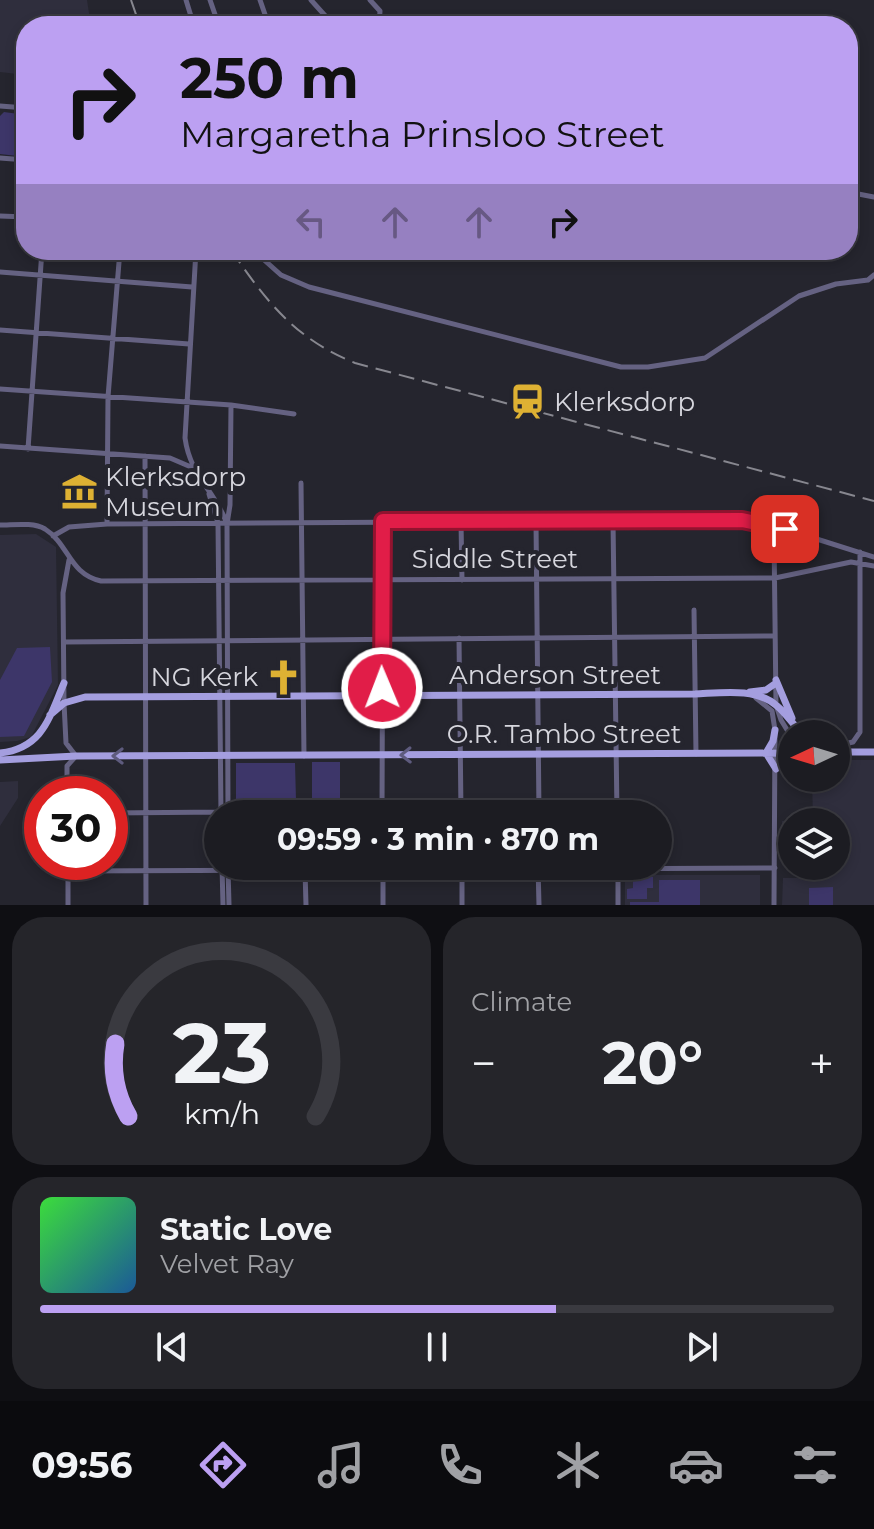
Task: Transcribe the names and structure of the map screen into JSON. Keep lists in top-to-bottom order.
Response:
{
  "streets": {
    "main road": ["Anderson Street", "O.R. Tambo Street"],
    "street": ["Siddle Street"]
  },
  "places": {
    "station": ["Klerksdorp"],
    "museum": ["Klerksdorp Museum"],
    "church": ["NG Kerk"]
  },
  "north": "left",
  "page": {
    "turn": ["250 m", "Margaretha Prinsloo Street"],
    "limit": "30",
    "trip": "09:59 · 3 min · 870 m",
    "tile": "Climate",
    "heat": ["−", "20°", "+"],
    "song": ["Static Love", "Velvet Ray"],
    "tabs": "09:56",
    "gauge": ["23", "km/h"]
  }
}
